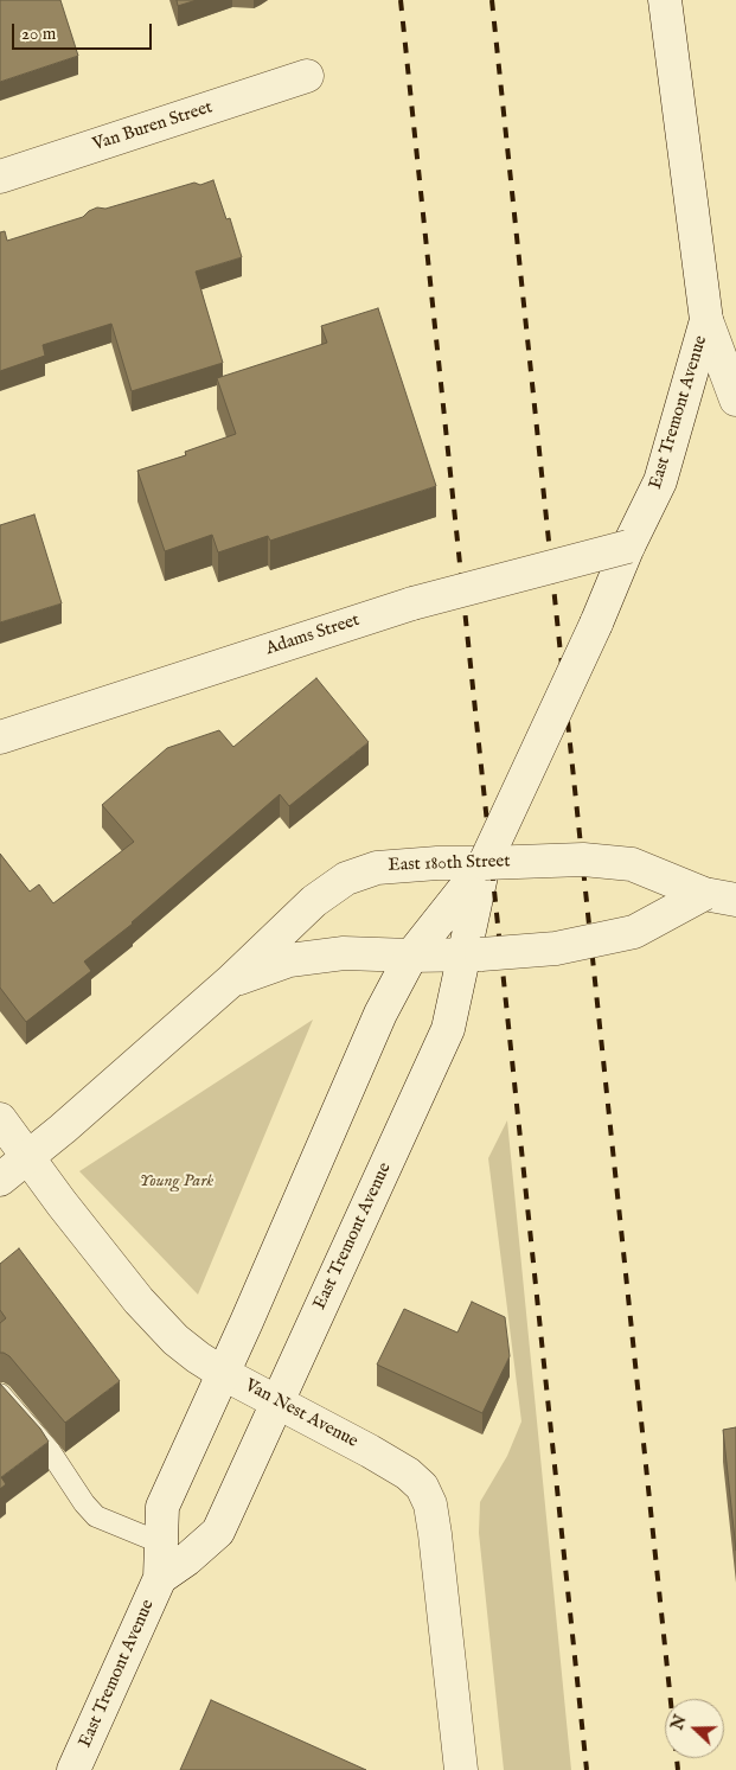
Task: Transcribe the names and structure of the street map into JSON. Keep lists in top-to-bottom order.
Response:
{
  "streets": {
    "street": [
      "Van Buren Street",
      "East Tremont Avenue",
      "Adams Street",
      "East 180th Street",
      "Van Nest Avenue"
    ]
  },
  "crossings": [
    ["East Tremont Avenue", "Adams Street"],
    ["East Tremont Avenue", "East 180th Street"],
    ["East Tremont Avenue", "Van Nest Avenue"],
    ["East 180th Street", "Van Nest Avenue"]
  ],
  "parks": ["Young Park"],
  "scale_bar": "20 m",
  "north": "left"
}
